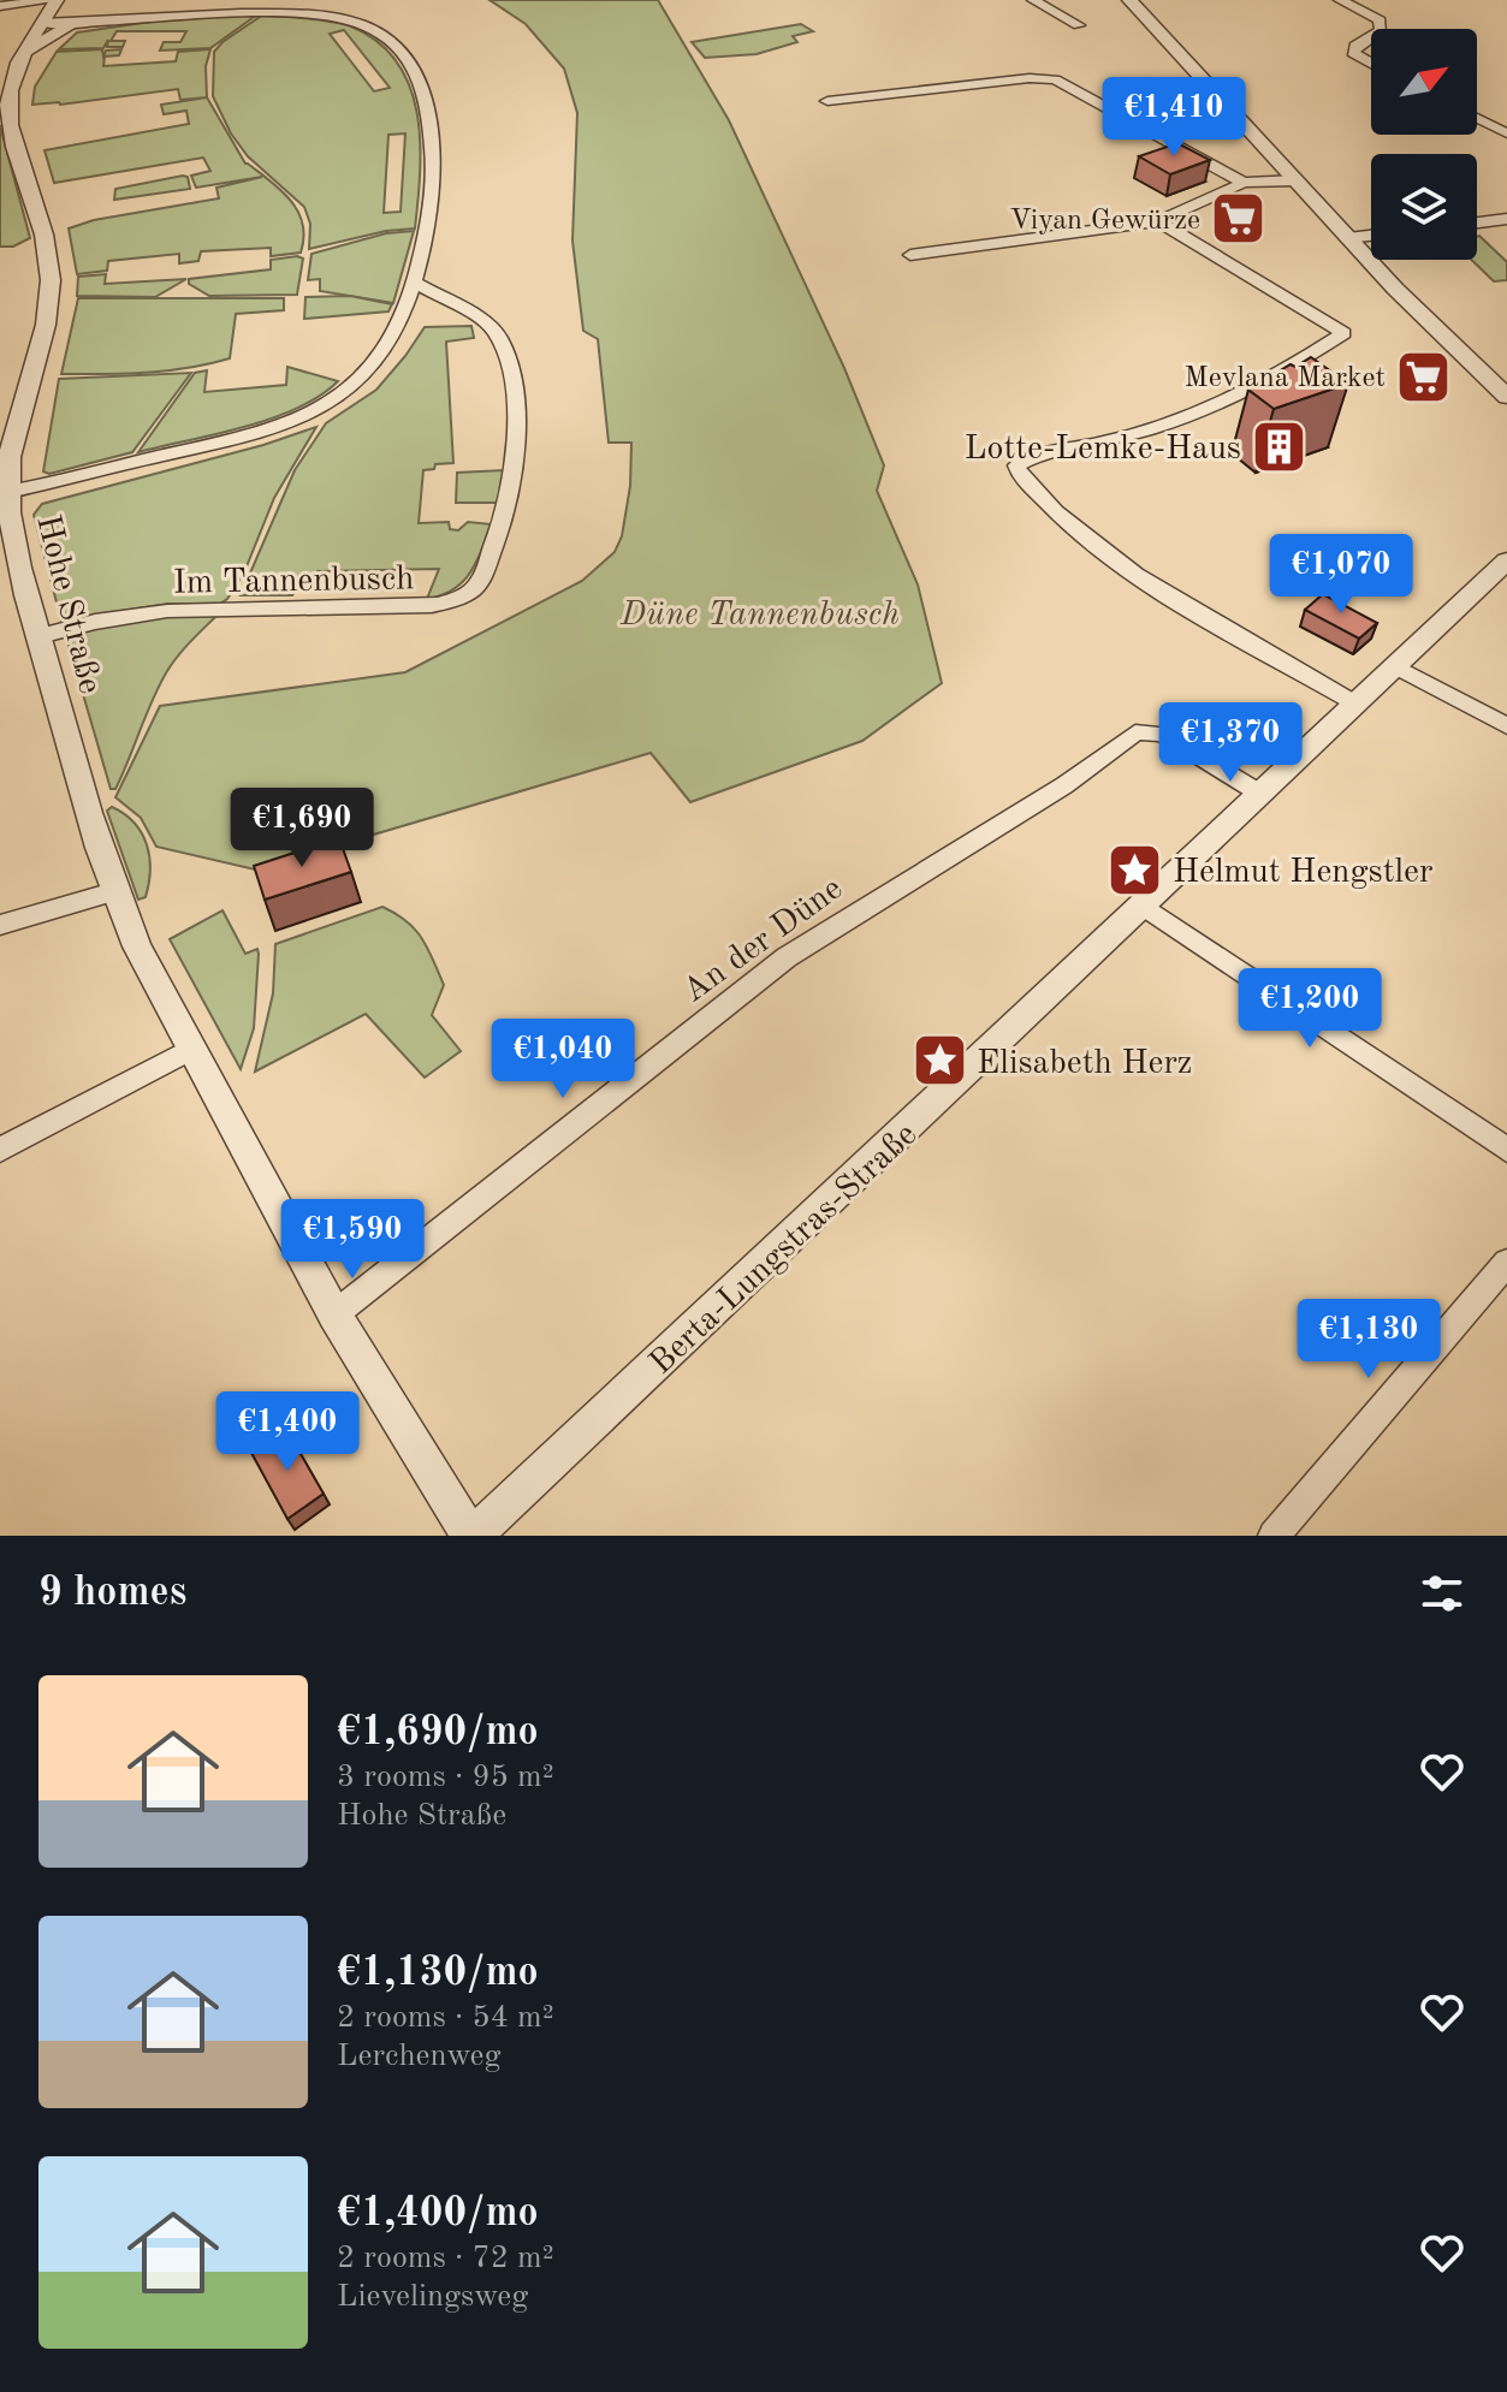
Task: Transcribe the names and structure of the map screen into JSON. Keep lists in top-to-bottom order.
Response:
{
  "streets": {
    "street": [
      "Im Tannenbusch",
      "Hohe Straße",
      "An der Düne",
      "Berta-Lungstras-Straße"
    ]
  },
  "crossings": [
    ["Im Tannenbusch", "Hohe Straße"],
    ["Hohe Straße", "An der Düne"],
    ["Hohe Straße", "Berta-Lungstras-Straße"],
    ["An der Düne", "Berta-Lungstras-Straße"]
  ],
  "parks": ["Düne Tannenbusch"],
  "places": {
    "supermarket": ["Viyan Gewürze", "Mevlana Market"],
    "building": ["Lotte-Lemke-Haus"],
    "place": ["Helmut Hengstler", "Elisabeth Herz"]
  },
  "north": "top right",
  "page": {
    "price": [
      "€1,410",
      "€1,070",
      "€1,370",
      "€1,690",
      "€1,200",
      "€1,040",
      "€1,590",
      "€1,130",
      "€1,400"
    ],
    "heading": "9 homes",
    "list": [
      {
        "name": "€1,690/mo",
        "note": "3 rooms · 95 m² · Hohe Straße"
      },
      {
        "name": "€1,130/mo",
        "note": "2 rooms · 54 m² · Lerchenweg"
      },
      {
        "name": "€1,400/mo",
        "note": "2 rooms · 72 m² · Lievelingsweg"
      }
    ]
  }
}
